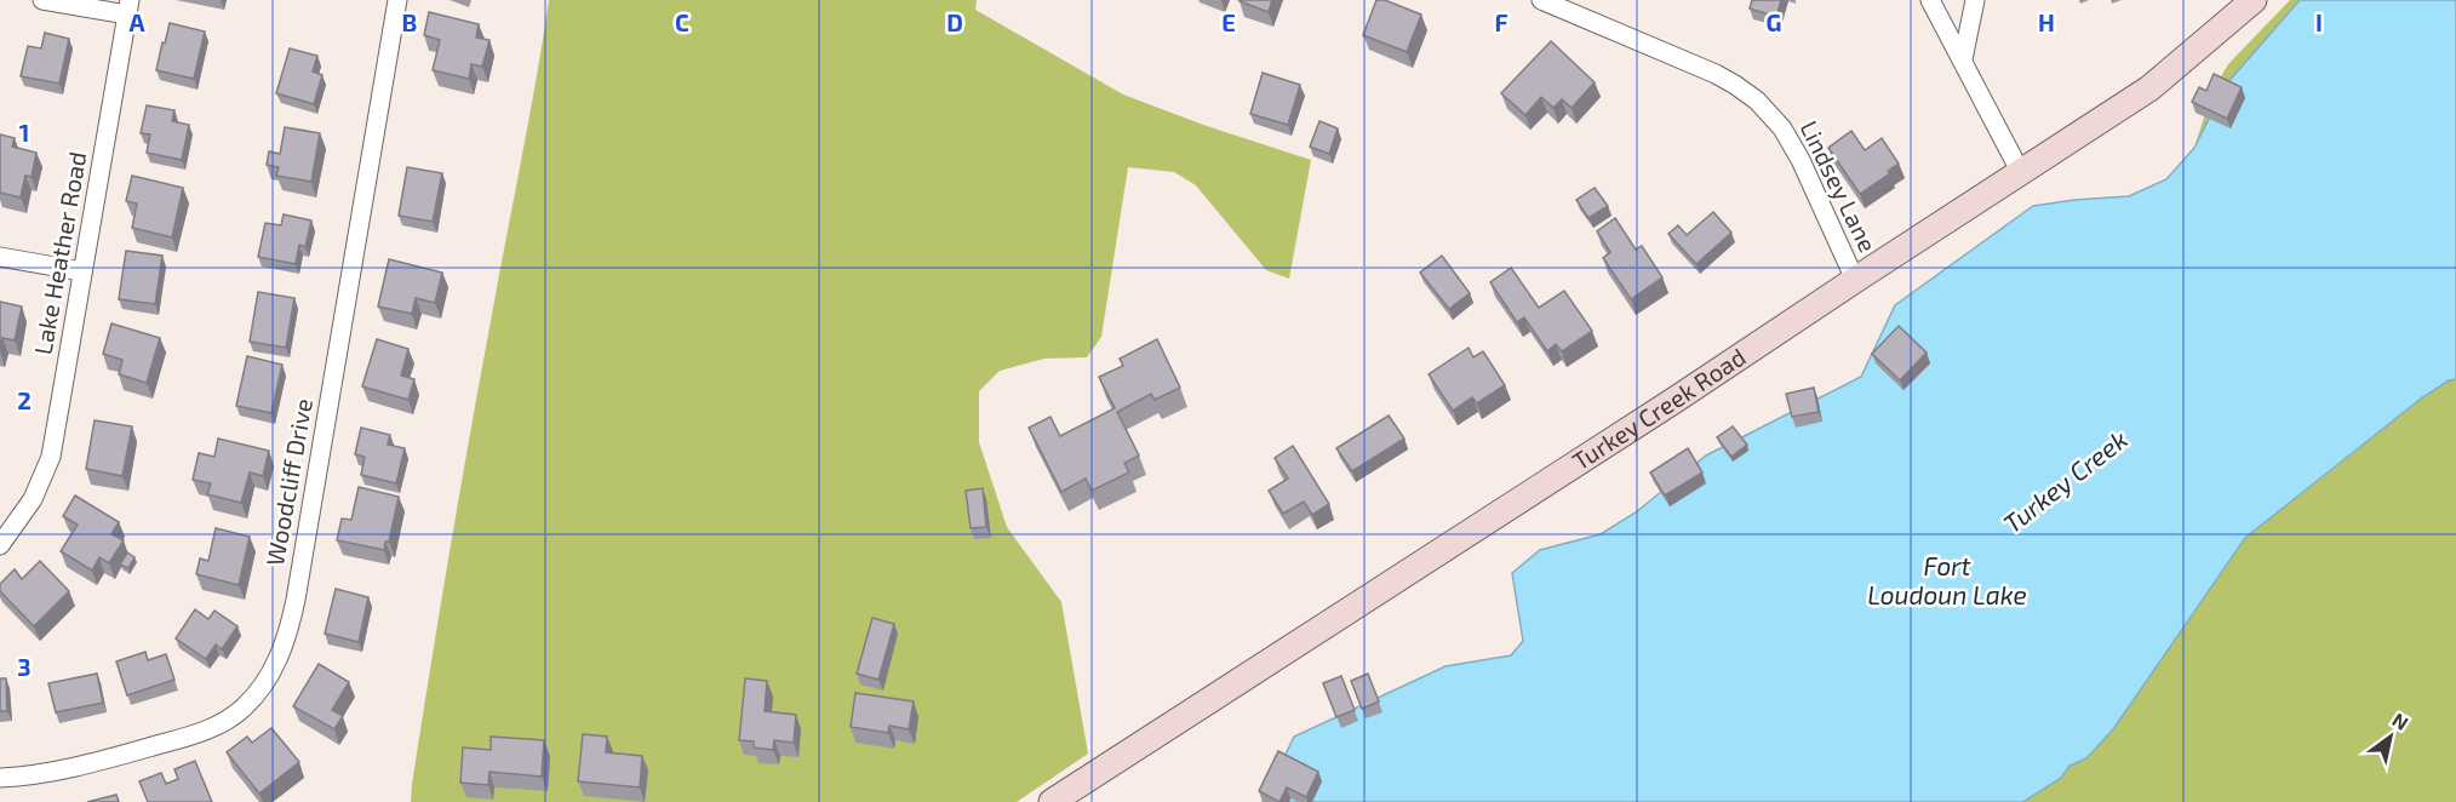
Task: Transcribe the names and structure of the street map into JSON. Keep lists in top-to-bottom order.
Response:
{
  "streets": {
    "street": [
      "Lindsey Lane",
      "Lake Heather Road",
      "Turkey Creek Road",
      "Woodcliff Drive"
    ]
  },
  "crossings": [
    ["Lindsey Lane", "Turkey Creek Road"]
  ],
  "water": ["Turkey Creek", "Fort Loudoun Lake"],
  "north": "top right",
  "grid": {
    "columns": [
      "A",
      "B",
      "C",
      "D",
      "E",
      "F",
      "G",
      "H",
      "I"
    ],
    "rows": ["1", "2", "3"]
  }
}
